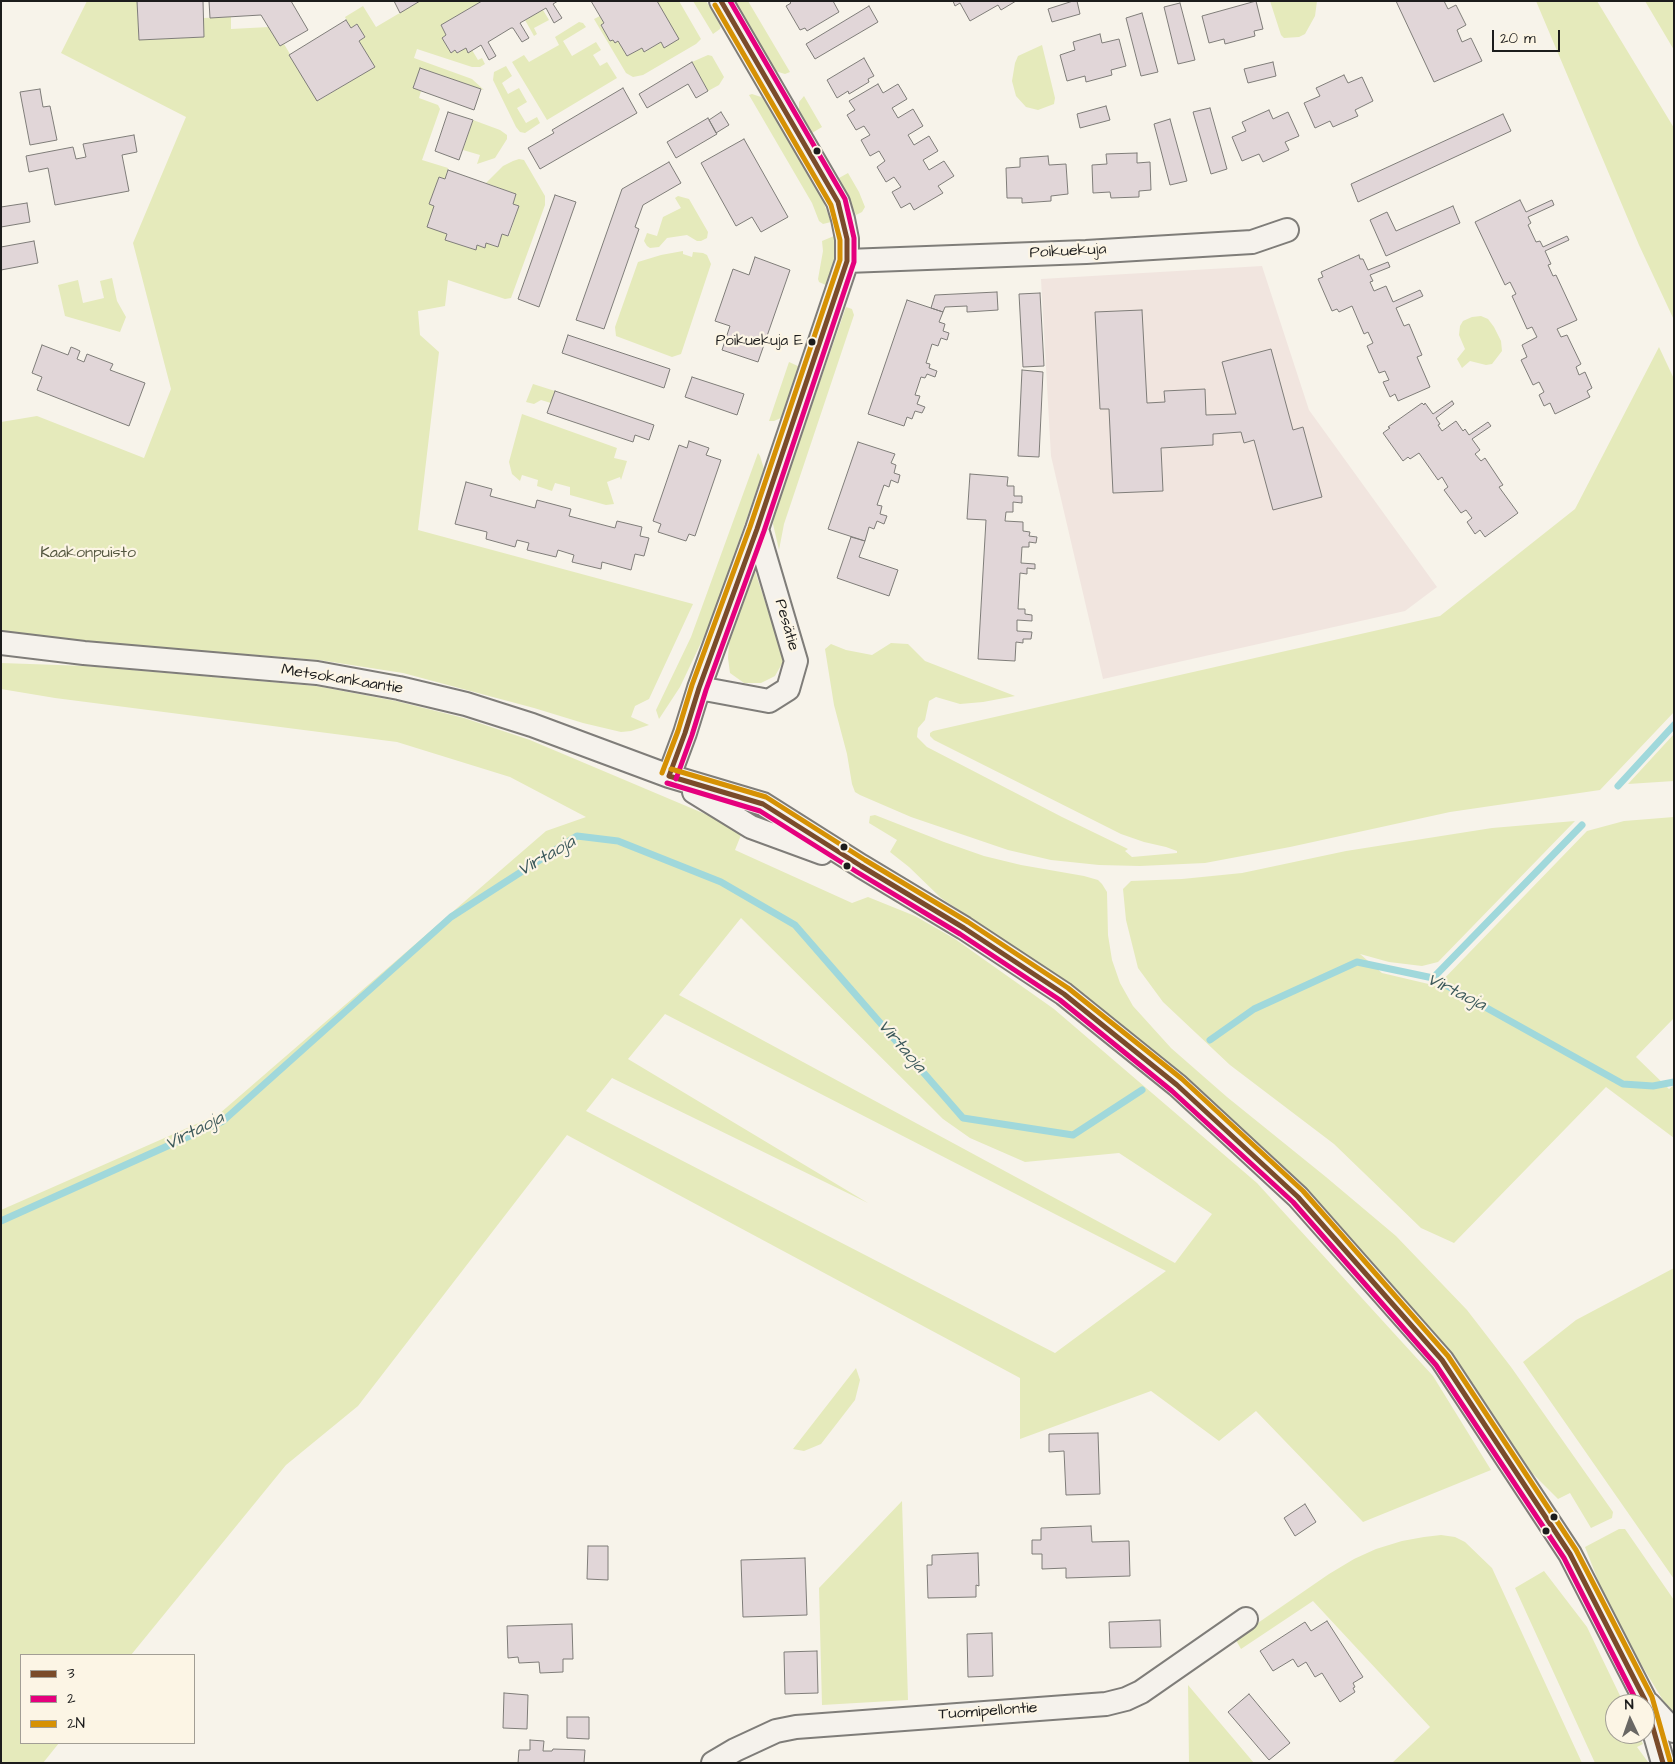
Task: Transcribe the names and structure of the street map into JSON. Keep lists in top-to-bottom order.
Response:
{
  "streets": {
    "street": [
      "Poikuekuja",
      "Pesätie",
      "Metsokankaantie",
      "Tuomipellontie"
    ]
  },
  "water": ["Virtaoja"],
  "parks": ["Kaakonpuisto"],
  "places": ["Poikuekuja E"],
  "lines": ["transit line 3", "transit line 2", "transit line 2N"],
  "legend": ["3", "2", "2N"],
  "scale_bar": "20 m",
  "north": "top"
}
